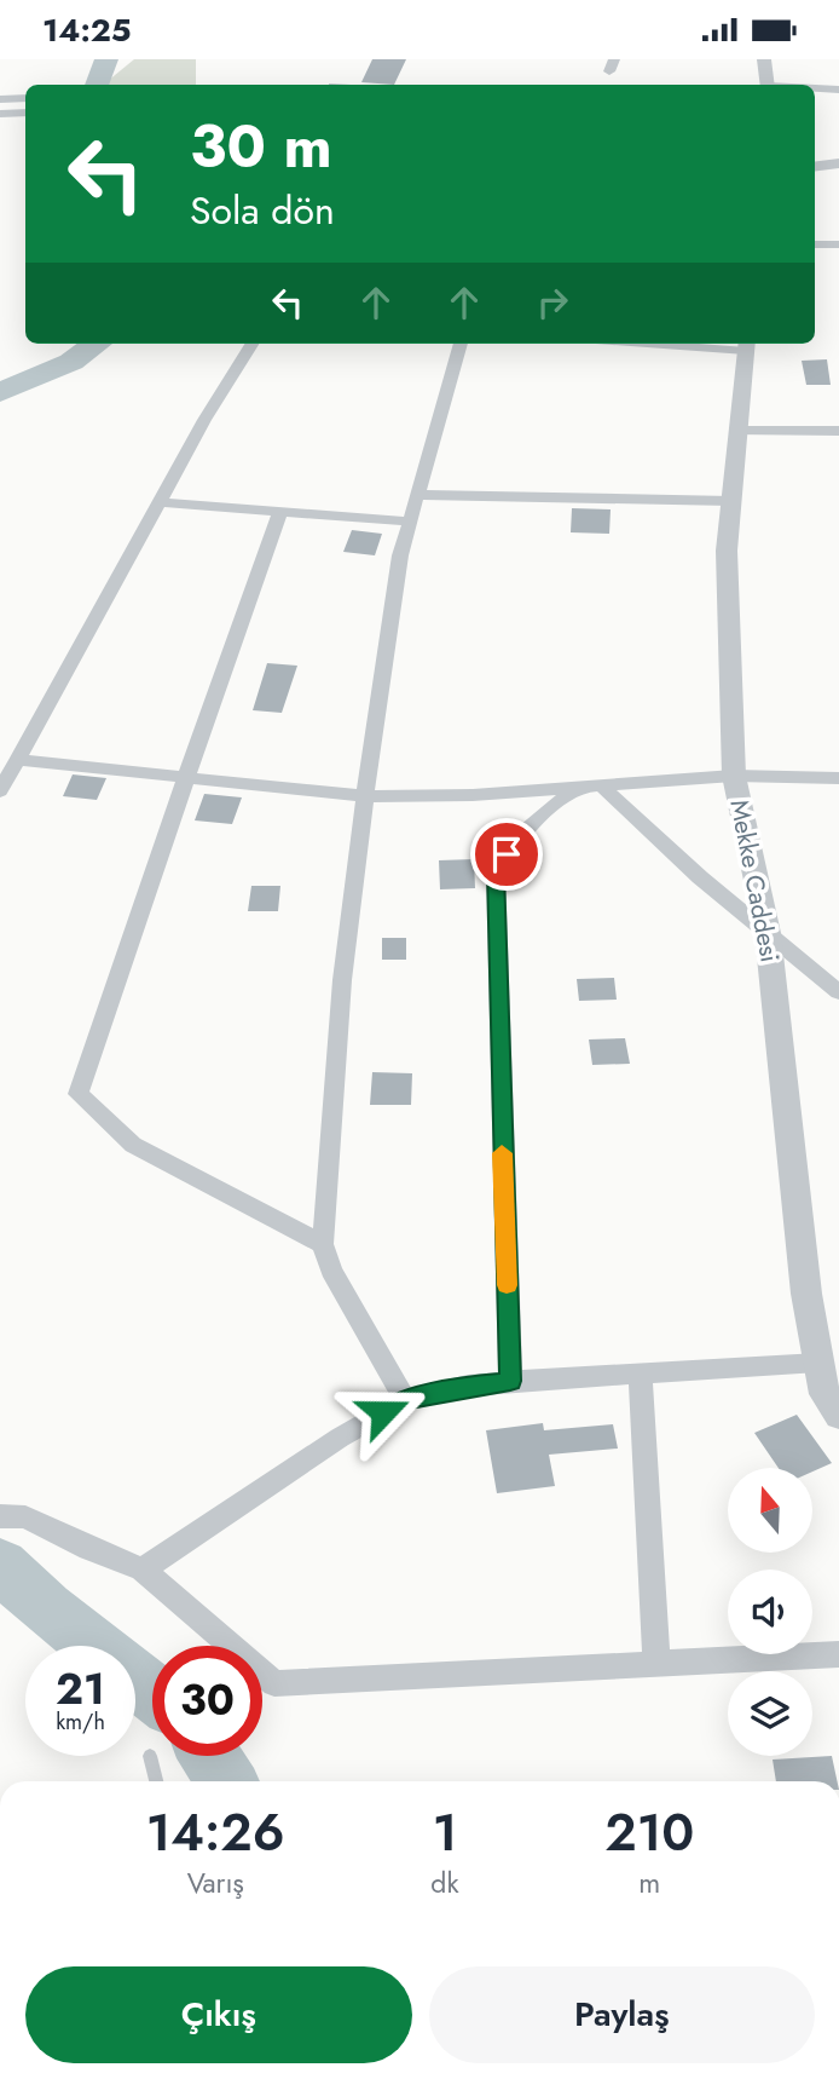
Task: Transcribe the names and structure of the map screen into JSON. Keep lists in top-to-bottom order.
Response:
{
  "streets": {
    "street": ["Mekke Caddesi"]
  },
  "north": "top",
  "page": {
    "status": "14:25",
    "turn": ["30 m", "Sola dön"],
    "speed": "21 km/h",
    "limit": "30",
    "eta": [
      "14:26",
      "Varış",
      "1",
      "dk",
      "210",
      "m"
    ],
    "buttons": ["Çıkış", "Paylaş"]
  }
}
